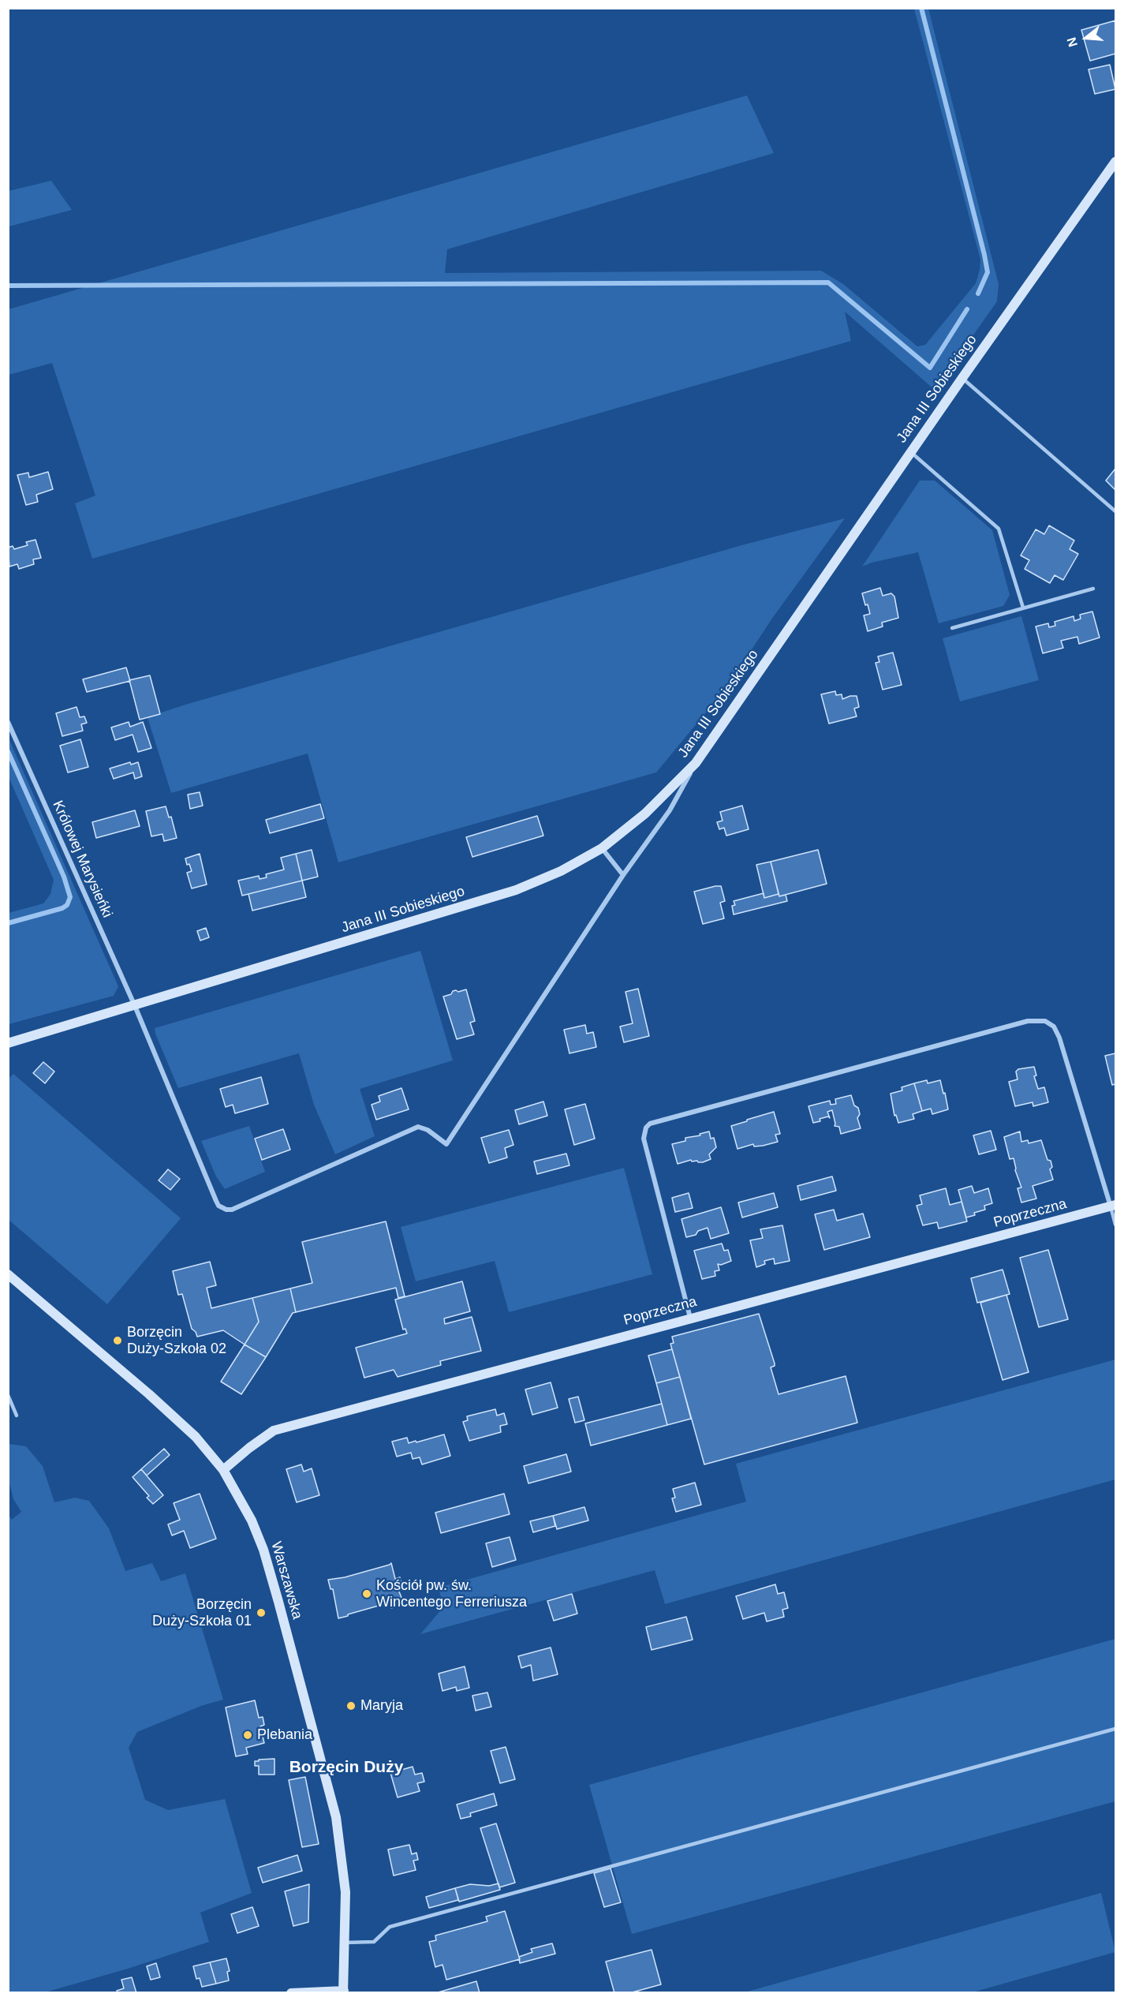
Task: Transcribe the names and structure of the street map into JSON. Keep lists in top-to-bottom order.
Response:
{
  "streets": {
    "main road": ["Jana III Sobieskiego", "Poprzeczna", "Warszawska"],
    "street": ["Królowej Marysieńki"]
  },
  "crossings": [
    ["Jana III Sobieskiego", "Królowej Marysieńki"],
    ["Poprzeczna", "Warszawska"]
  ],
  "districts": ["Borzęcin Duży"],
  "places": [
    "Borzęcin Duży-Szkoła 02",
    "Kościół pw. św. Wincentego Ferreriusza",
    "Borzęcin Duży-Szkoła 01",
    "Maryja",
    "Plebania"
  ],
  "north": "left"
}
